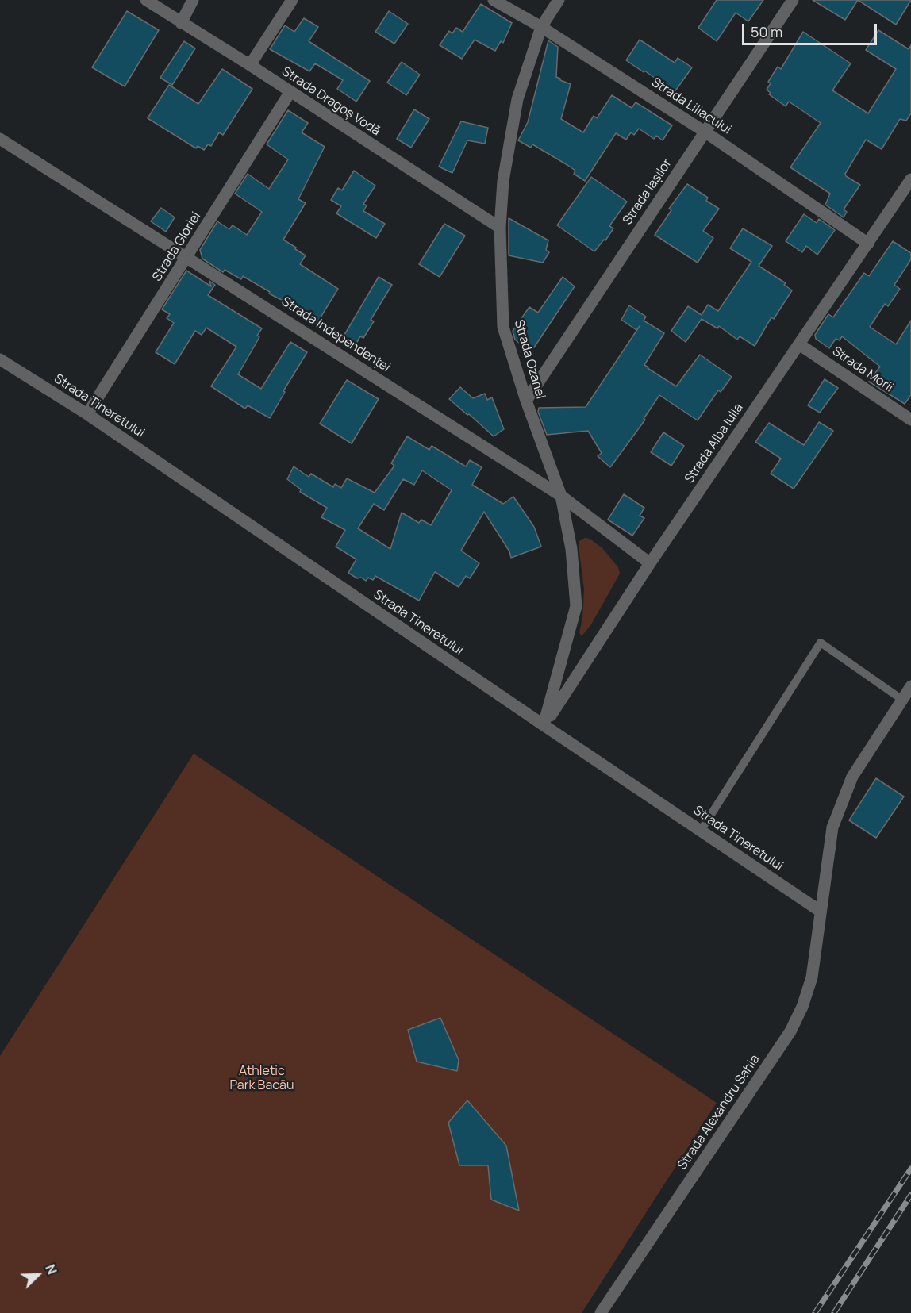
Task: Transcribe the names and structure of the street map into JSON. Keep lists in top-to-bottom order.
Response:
{
  "streets": {
    "street": [
      "Strada Dragoș Vodă",
      "Strada Liliacului",
      "Strada Iașilor",
      "Strada Gloriei",
      "Strada Independenței",
      "Strada Ozanei",
      "Strada Morii",
      "Strada Tineretului",
      "Strada Alba Iulia",
      "Strada Alexandru Sahia"
    ]
  },
  "crossings": [
    ["Strada Dragoș Vodă", "Strada Gloriei"],
    ["Strada Dragoș Vodă", "Strada Ozanei"],
    ["Strada Liliacului", "Strada Iașilor"],
    ["Strada Liliacului", "Strada Ozanei"],
    ["Strada Liliacului", "Strada Alba Iulia"],
    ["Strada Iașilor", "Strada Ozanei"],
    ["Strada Gloriei", "Strada Independenței"],
    ["Strada Gloriei", "Strada Tineretului"],
    ["Strada Independenței", "Strada Ozanei"],
    ["Strada Independenței", "Strada Alba Iulia"],
    ["Strada Ozanei", "Strada Tineretului"],
    ["Strada Ozanei", "Strada Alba Iulia"],
    ["Strada Morii", "Strada Alba Iulia"],
    ["Strada Tineretului", "Strada Alba Iulia"],
    ["Strada Tineretului", "Strada Alexandru Sahia"]
  ],
  "parks": ["Athletic Park Bacău"],
  "scale_bar": "50 m",
  "north": "top right"
}
